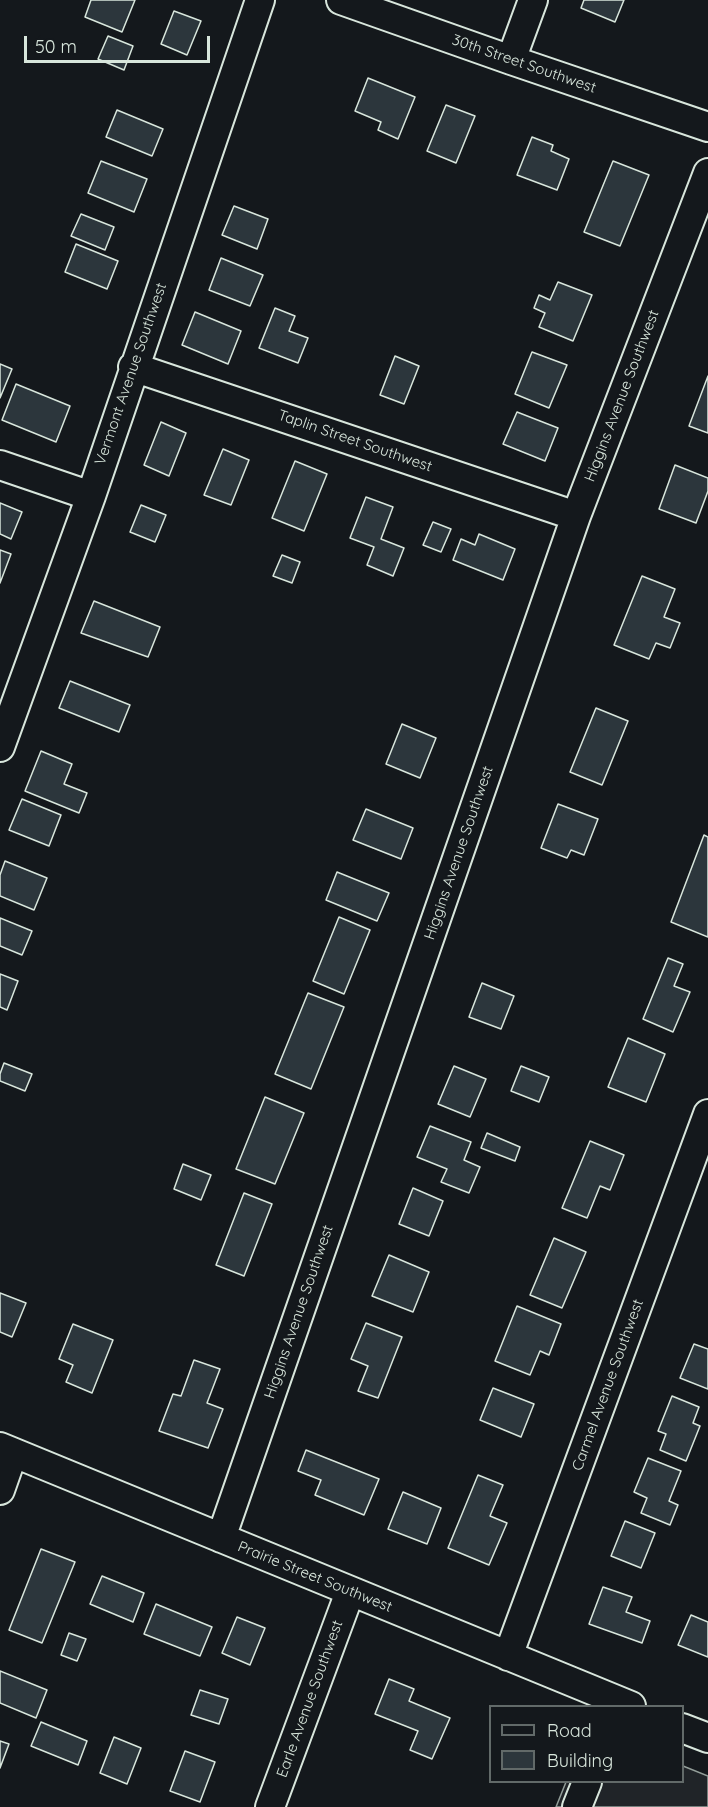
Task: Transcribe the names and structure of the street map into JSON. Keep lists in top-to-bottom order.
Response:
{
  "streets": {
    "street": [
      "30th Street Southwest",
      "Vermont Avenue Southwest",
      "Higgins Avenue Southwest",
      "Taplin Street Southwest",
      "Carmel Avenue Southwest",
      "Prairie Street Southwest",
      "Earle Avenue Southwest"
    ]
  },
  "crossings": [
    ["Vermont Avenue Southwest", "Taplin Street Southwest"],
    ["Higgins Avenue Southwest", "Taplin Street Southwest"],
    ["Higgins Avenue Southwest", "Prairie Street Southwest"],
    ["Carmel Avenue Southwest", "Prairie Street Southwest"],
    ["Prairie Street Southwest", "Earle Avenue Southwest"]
  ],
  "legend": ["Road", "Building"],
  "scale_bar": "50 m"
}
